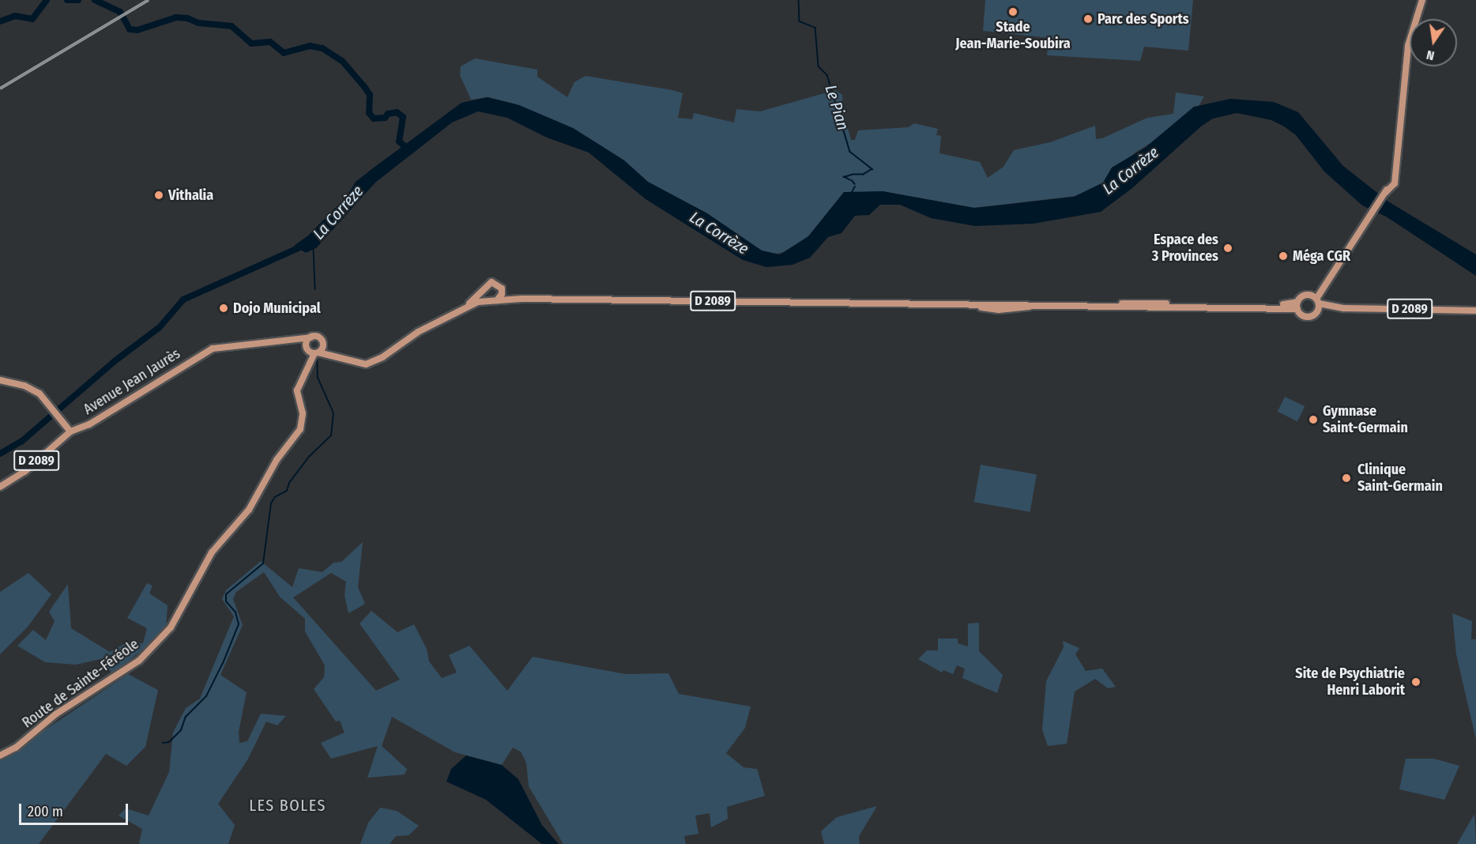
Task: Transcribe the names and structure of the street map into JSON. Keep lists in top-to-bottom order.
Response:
{
  "streets": {
    "main road": ["D 2089", "Avenue Jean Jaurès", "Route de Sainte-Féréole"]
  },
  "crossings": [
    ["D 2089", "Avenue Jean Jaurès"],
    ["D 2089", "Route de Sainte-Féréole"]
  ],
  "districts": ["LES BOLES"],
  "water": ["Le Pian", "La Corrèze"],
  "places": [
    "Stade Jean-Marie-Soubira",
    "Parc des Sports",
    "Vithalia",
    "Espace des 3 Provinces",
    "Méga CGR",
    "Dojo Municipal",
    "Gymnase Saint-Germain",
    "Clinique Saint-Germain",
    "Site de Psychiatrie Henri Laborit"
  ],
  "scale_bar": "200 m",
  "north": "bottom"
}
